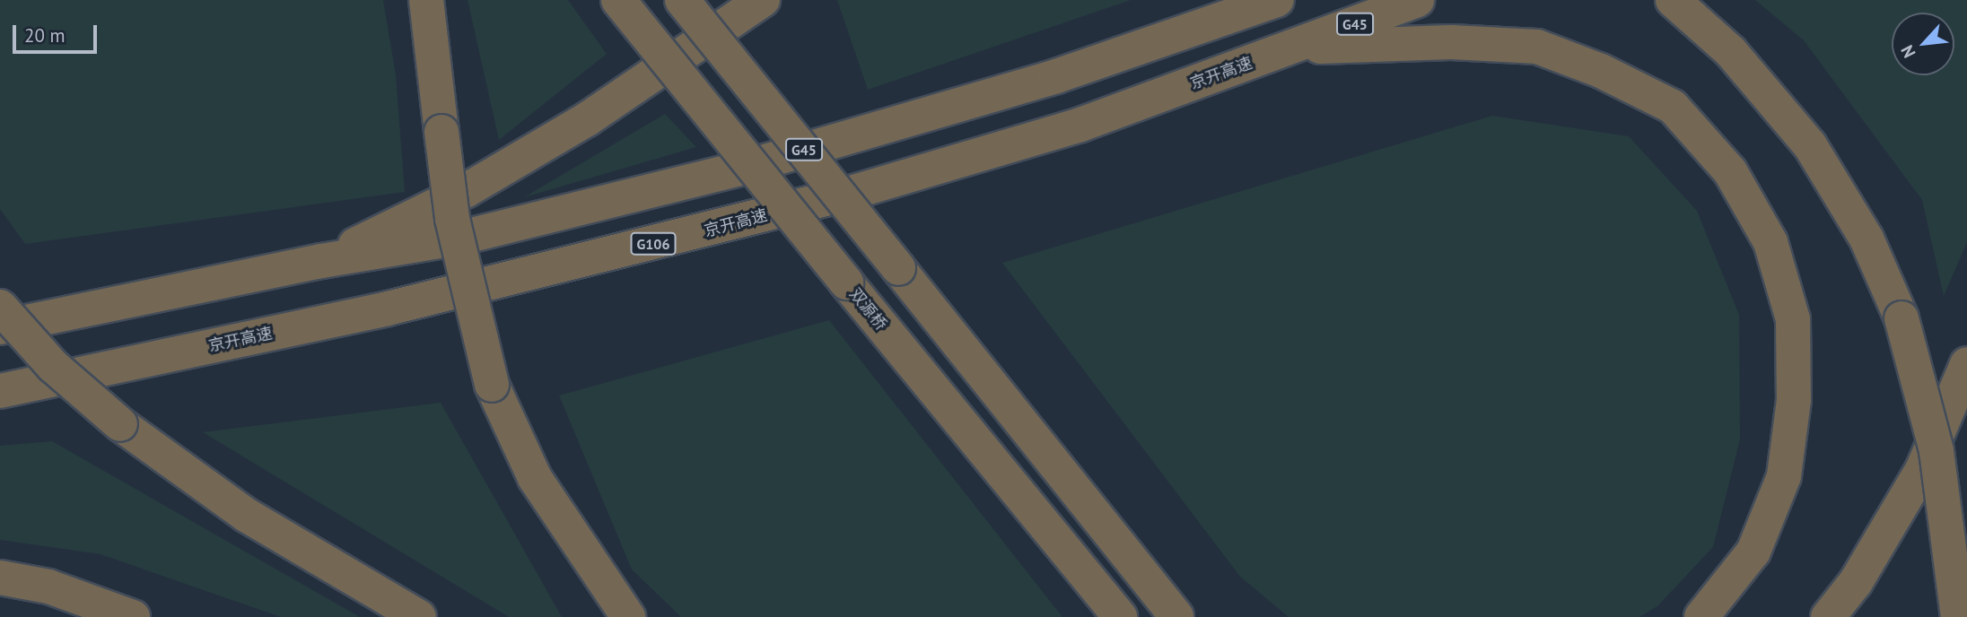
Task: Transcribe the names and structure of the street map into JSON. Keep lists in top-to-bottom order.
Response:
{
  "streets": {
    "highway": [
      "G45",
      "京开高速",
      "G106",
      "双源桥"
    ]
  },
  "scale_bar": "20 m",
  "north": "bottom left"
}
